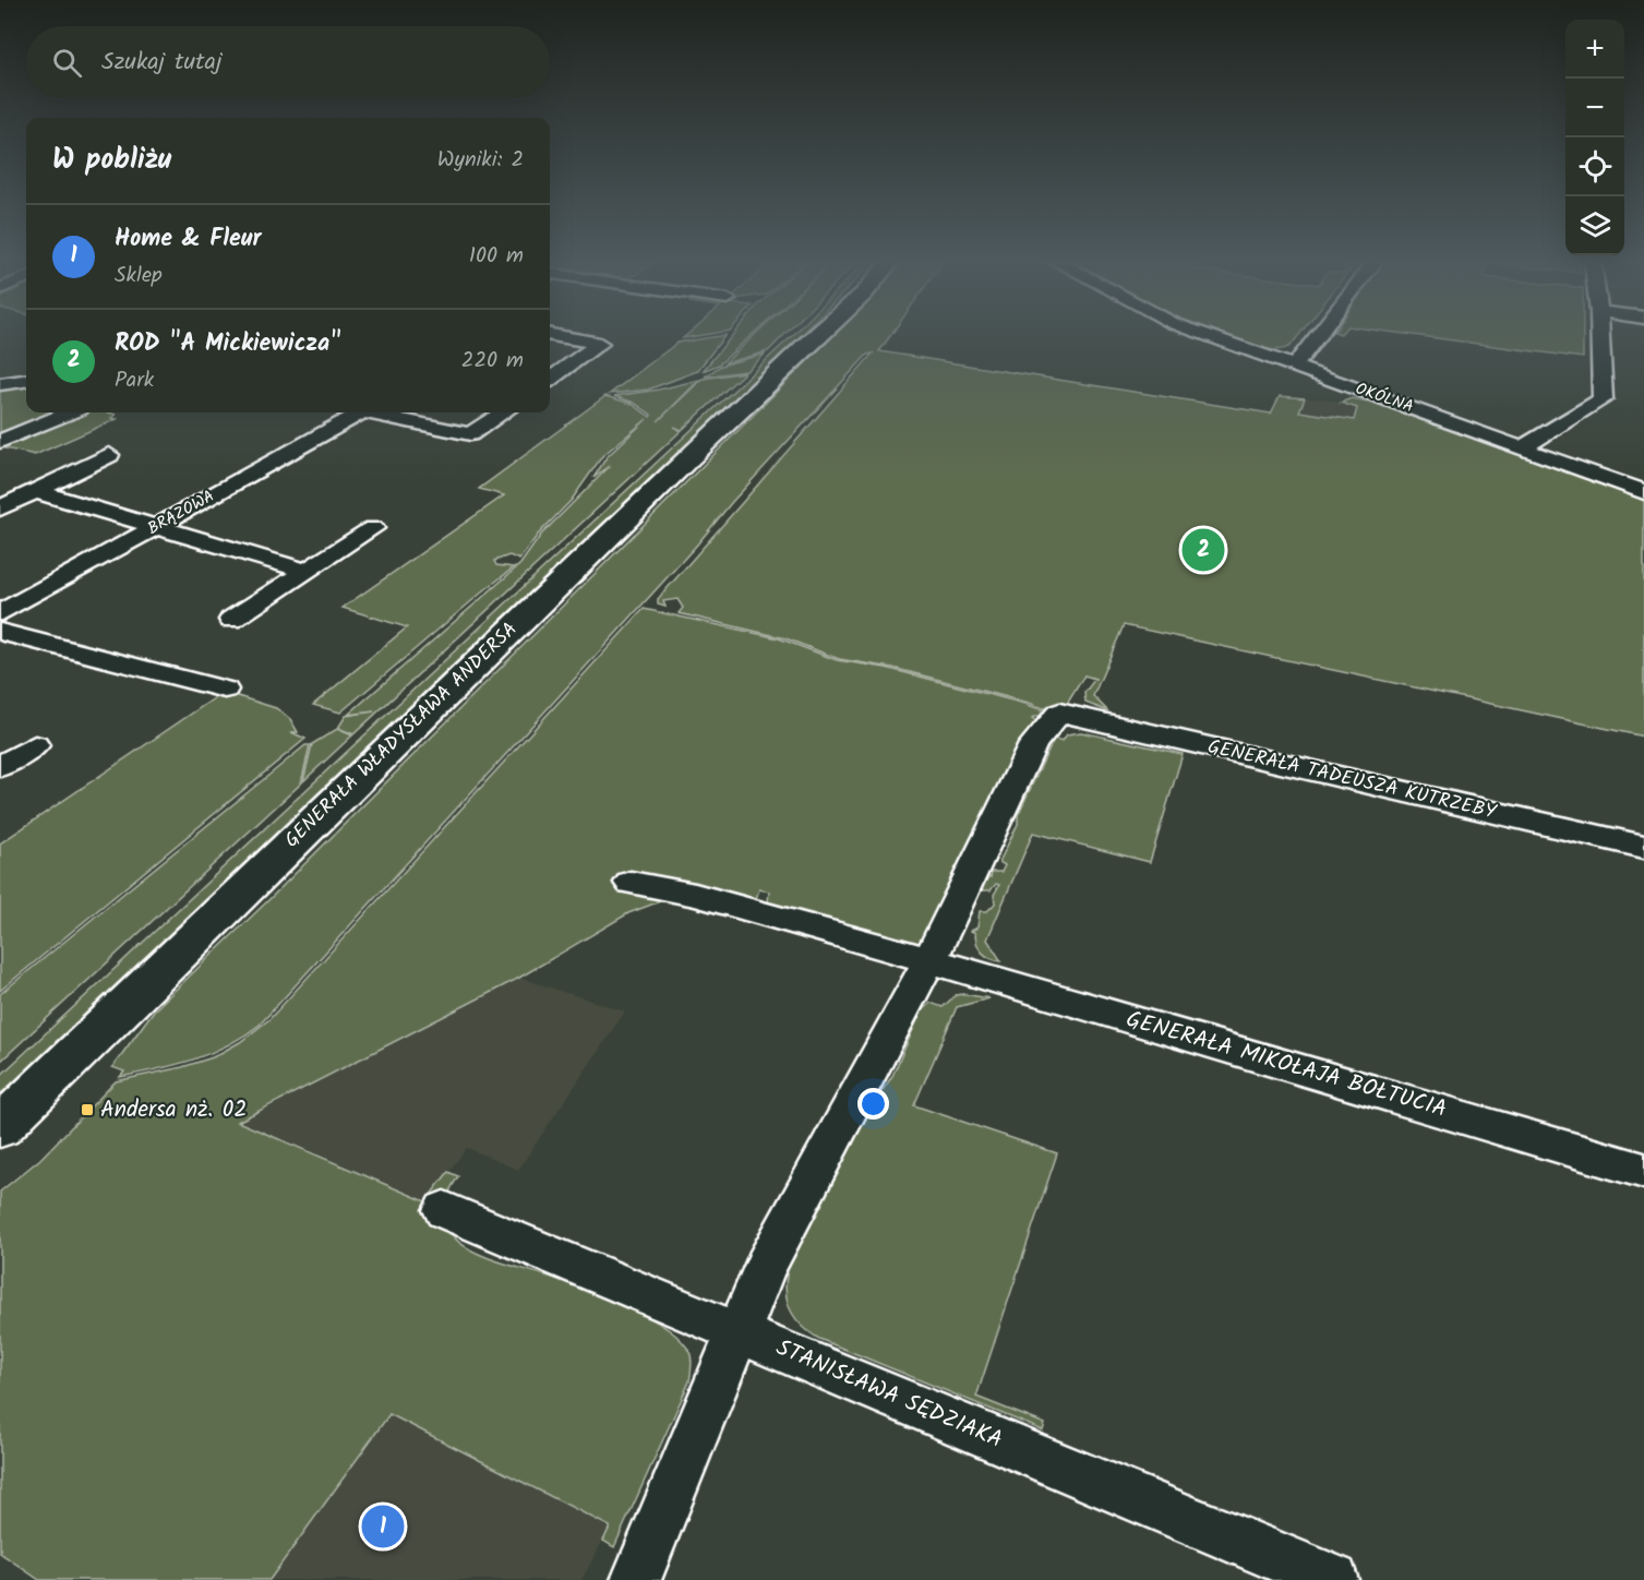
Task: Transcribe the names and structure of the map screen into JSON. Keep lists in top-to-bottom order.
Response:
{
  "streets": {
    "main road": ["GENERAŁA WŁADYSŁAWA ANDERSA"],
    "street": [
      "OKÓLNA",
      "BRĄZOWA",
      "GENERAŁA TADEUSZA KUTRZEBY",
      "GENERAŁA MIKOŁAJA BOŁTUCIA",
      "STANISŁAWA SĘDZIAKA"
    ]
  },
  "crossings": [
    ["GENERAŁA TADEUSZA KUTRZEBY", "GENERAŁA MIKOŁAJA BOŁTUCIA"]
  ],
  "places": {
    "transit": ["Andersa nż. 02"]
  },
  "page": {
    "map_buttons": ["+", "−"],
    "search": "Szukaj tutaj",
    "heading": ["W pobliżu", "Wyniki: 2"],
    "list": [
      {
        "mark": "1",
        "name": "Home & Fleur",
        "note": "Sklep",
        "value": "100 m"
      },
      {
        "mark": "2",
        "name": "ROD \"A Mickiewicza\"",
        "note": "Park",
        "value": "220 m"
      }
    ],
    "pins": ["2", "1"]
  }
}
